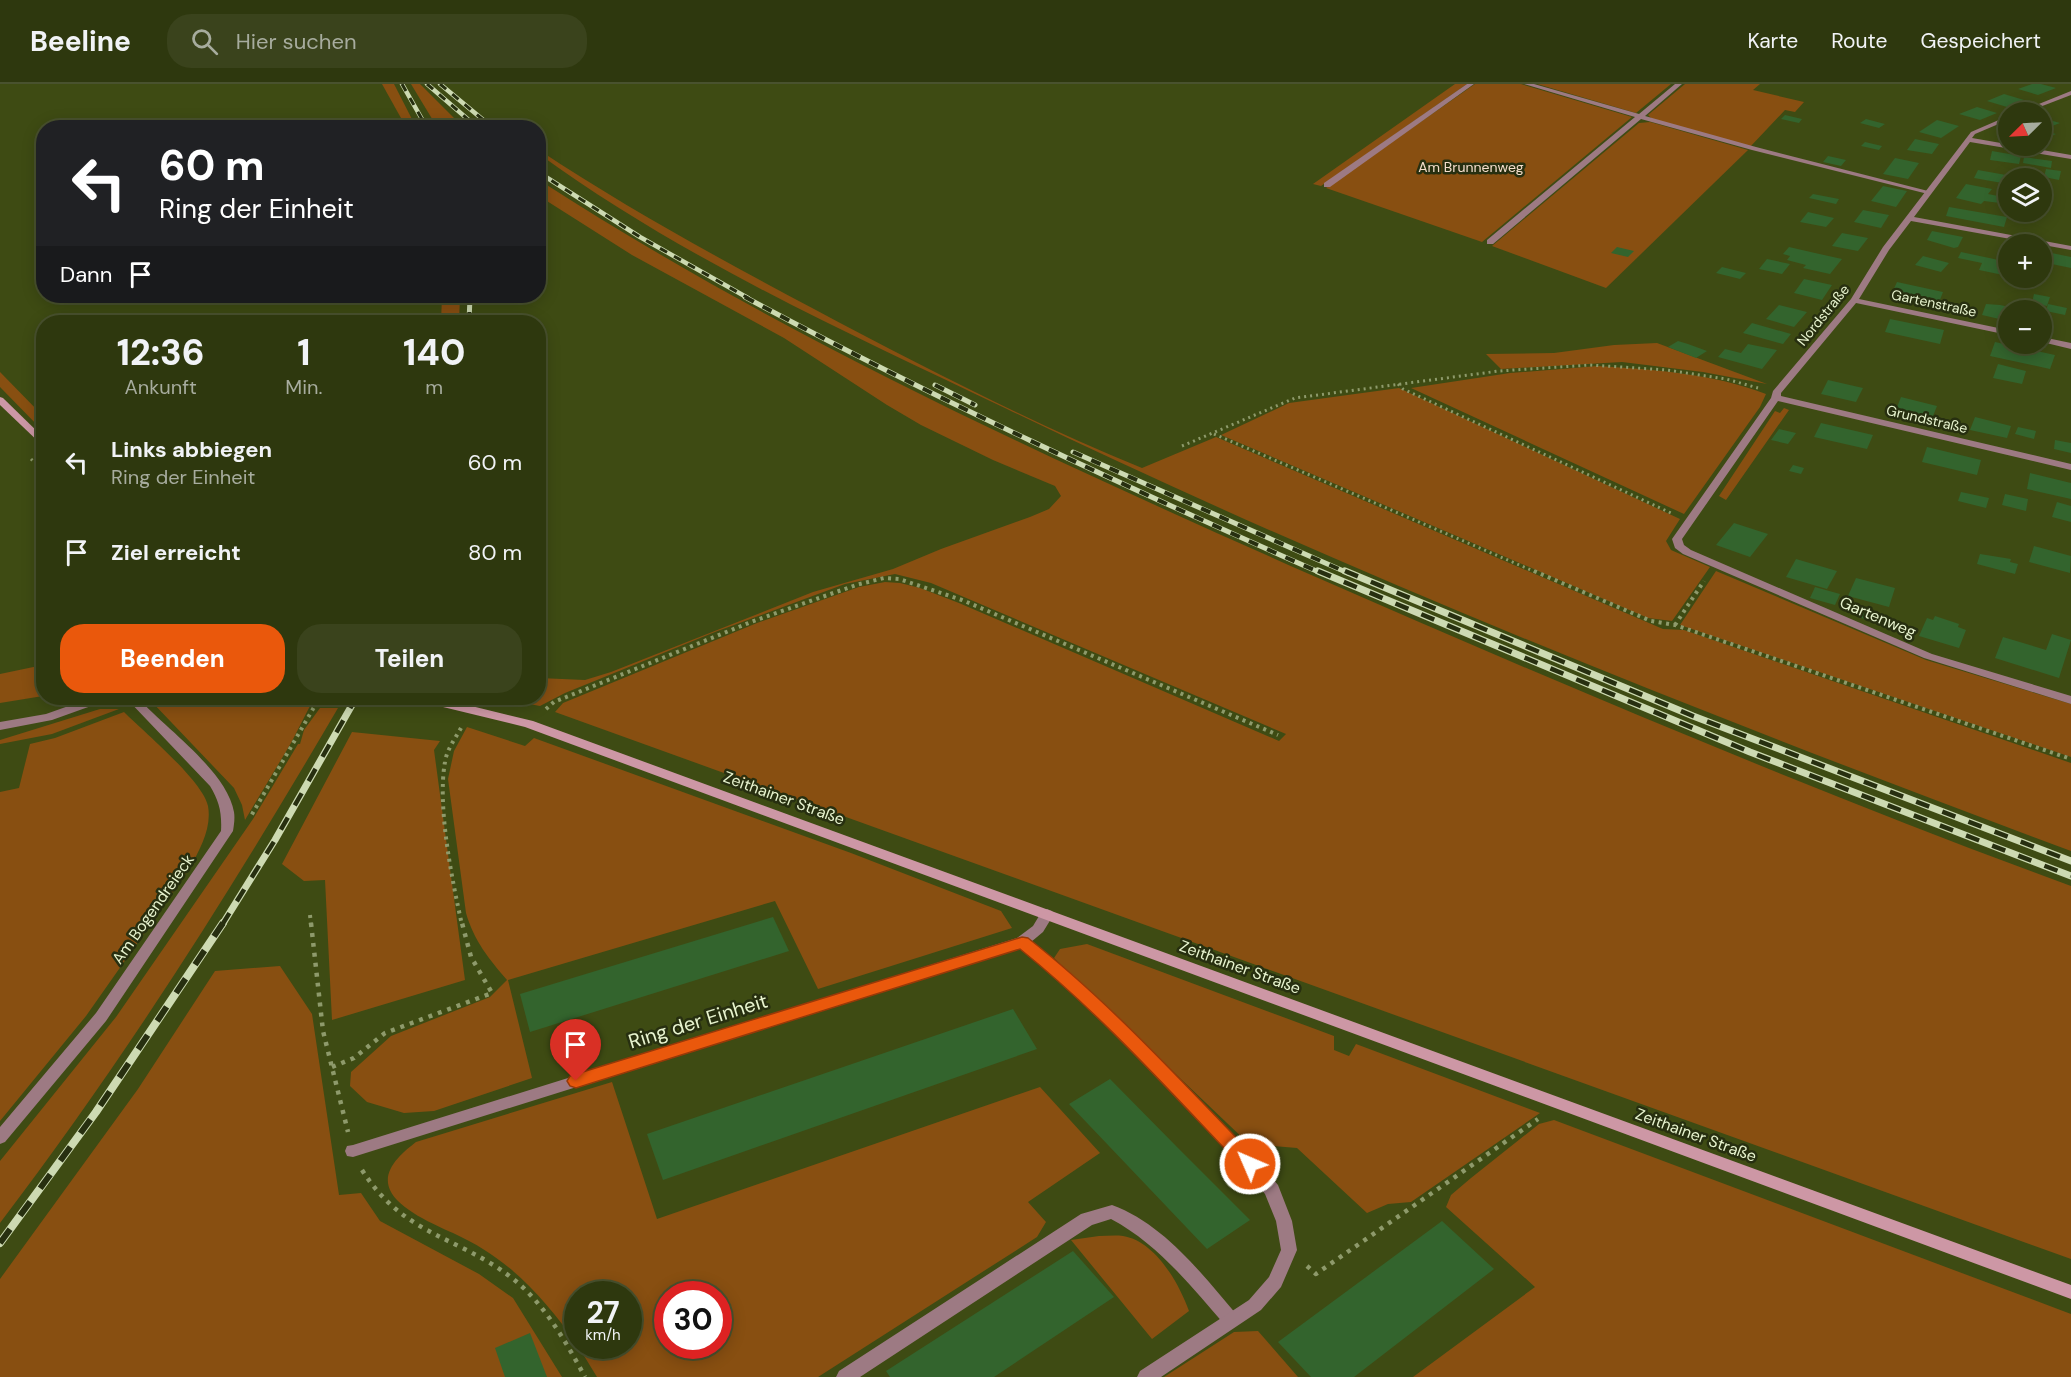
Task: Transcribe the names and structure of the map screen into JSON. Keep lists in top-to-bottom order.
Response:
{
  "streets": {
    "street": [
      "Gartenstraße",
      "Nordstraße",
      "Grundstraße",
      "Gartenweg",
      "Zeithainer Straße",
      "Am Bogendreieck",
      "Ring der Einheit"
    ]
  },
  "crossings": [
    ["Gartenstraße", "Nordstraße"],
    ["Nordstraße", "Grundstraße"],
    ["Nordstraße", "Gartenweg"],
    ["Zeithainer Straße", "Ring der Einheit"]
  ],
  "parks": ["Am Brunnenweg"],
  "north": "bottom left",
  "page": {
    "header": "Beeline",
    "search": "Hier suchen",
    "nav": ["Karte", "Route", "Gespeichert"],
    "map_buttons": ["+", "−"],
    "turn": ["60 m", "Ring der Einheit"],
    "then": "Dann",
    "eta": [
      "12:36",
      "Ankunft",
      "1",
      "Min.",
      "140",
      "m"
    ],
    "list": [
      {
        "name": "Links abbiegen",
        "note": "Ring der Einheit",
        "value": "60 m"
      },
      {
        "name": "Ziel erreicht",
        "value": "80 m"
      }
    ],
    "buttons": ["Beenden", "Teilen"],
    "speed": "27 km/h",
    "limit": "30"
  }
}
